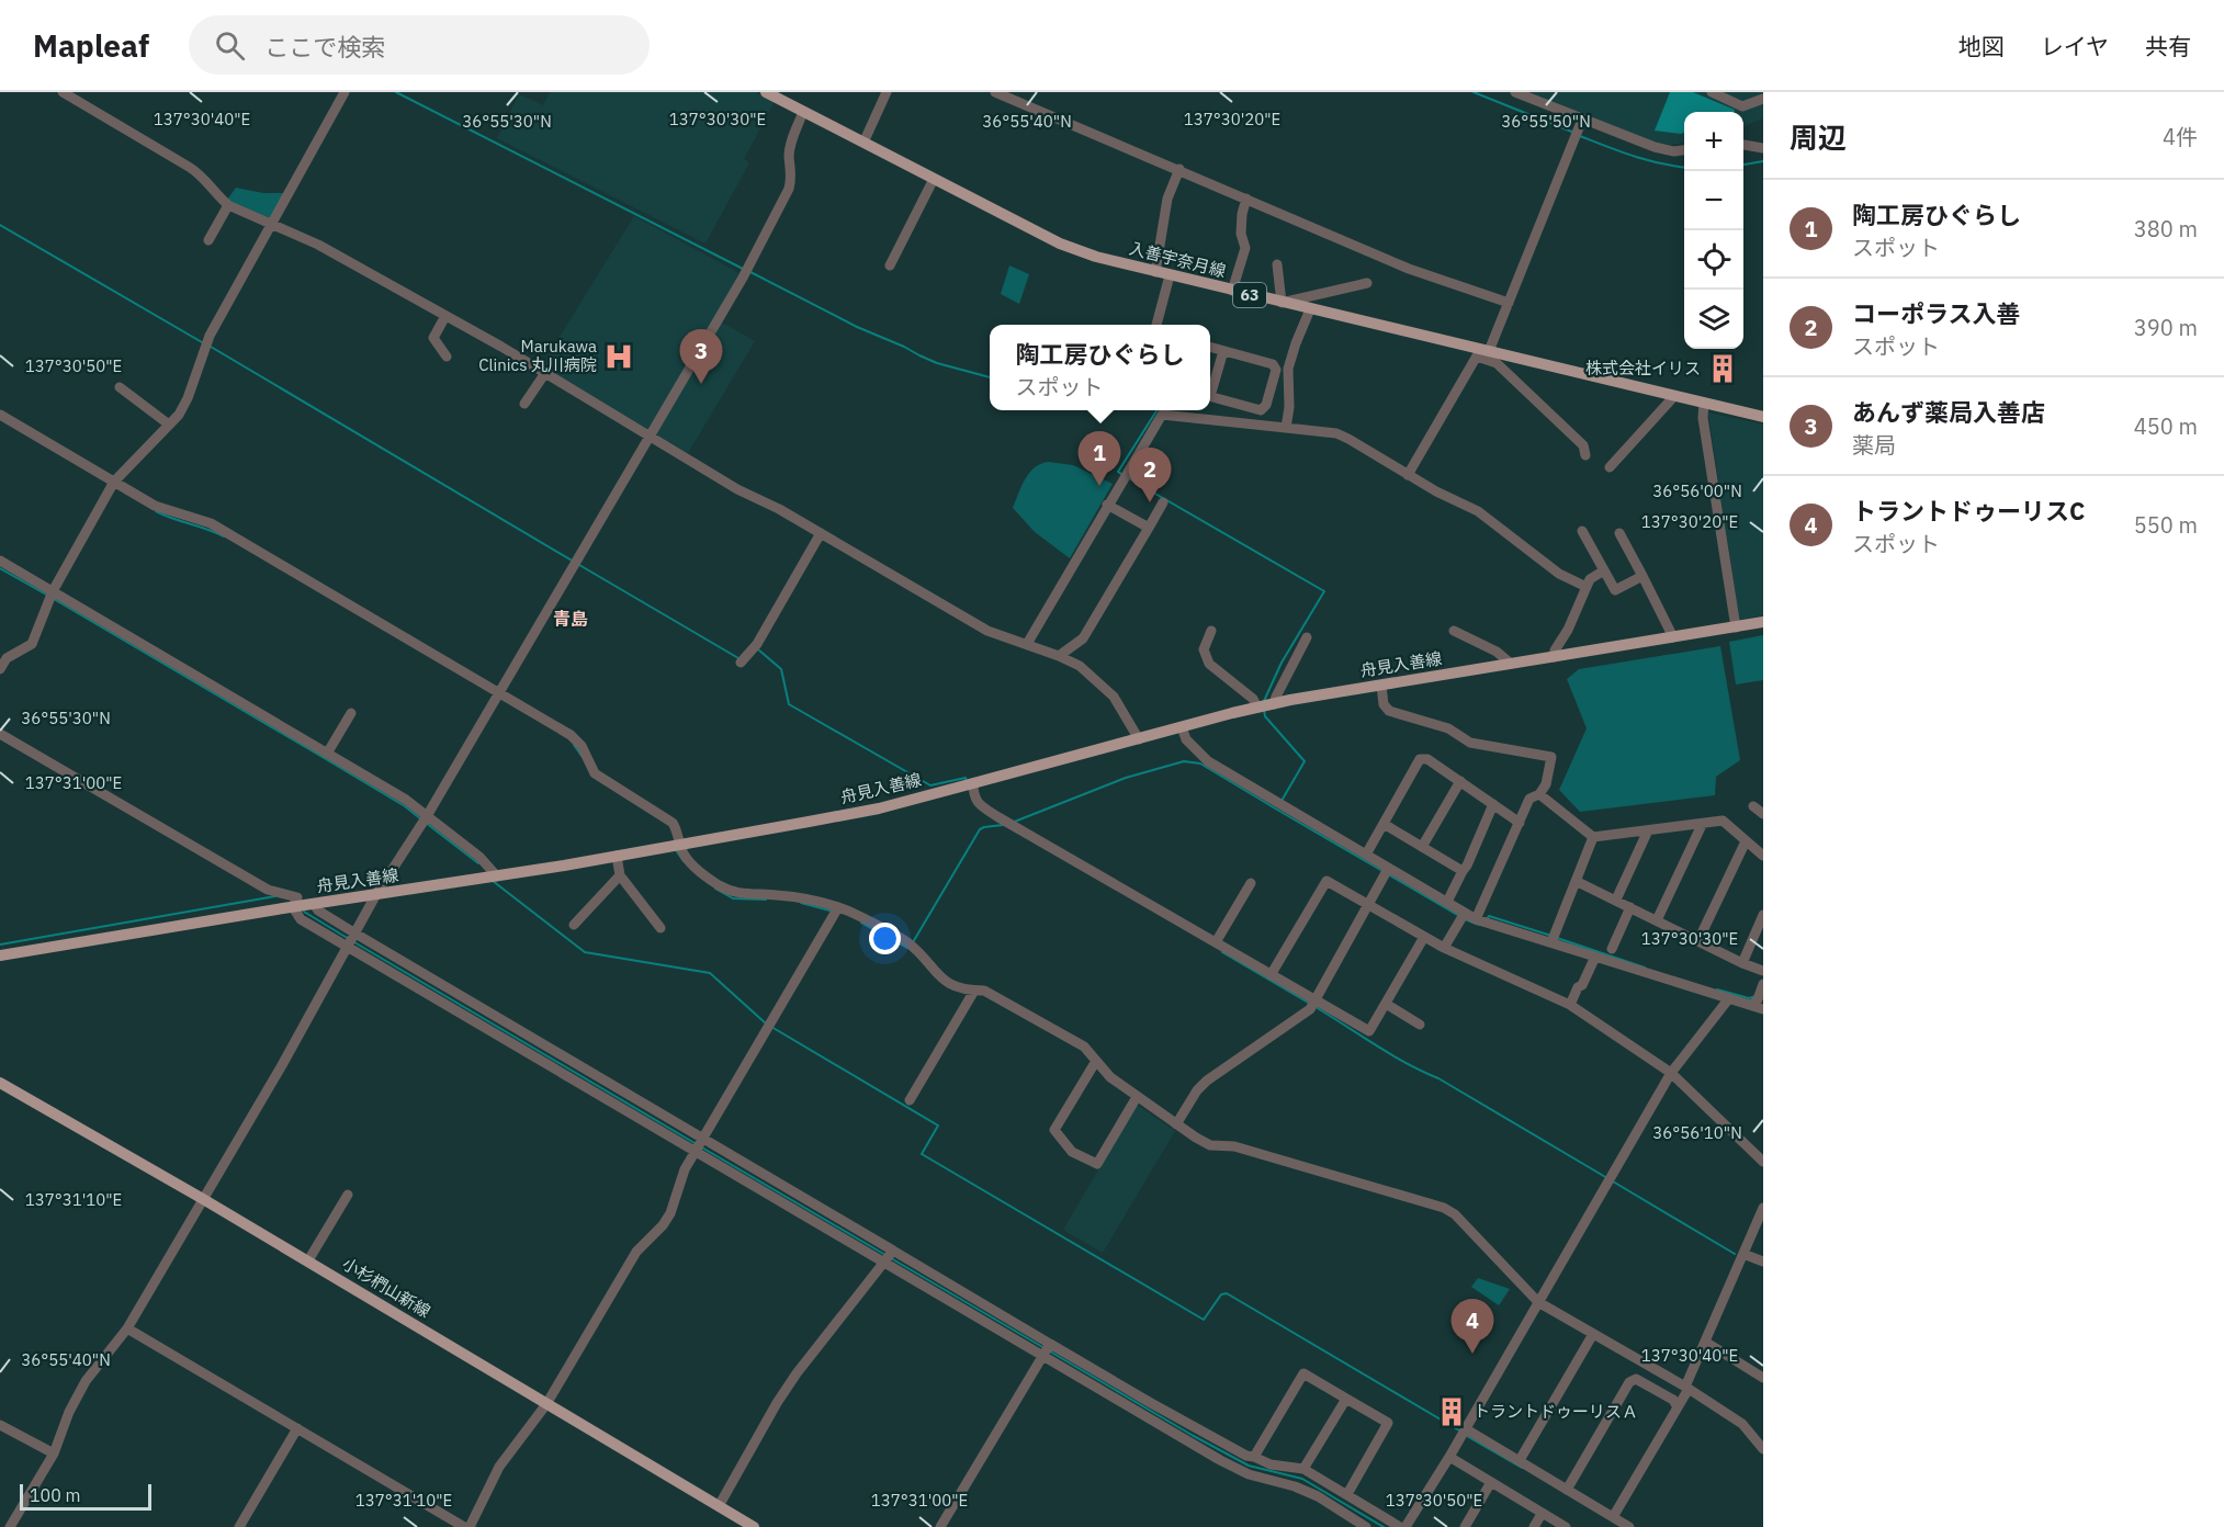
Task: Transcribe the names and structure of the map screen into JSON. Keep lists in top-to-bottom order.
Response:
{
  "streets": {
    "main road": [
      "入善宇奈月線",
      "63",
      "舟見入善線",
      "小杉椚山新線"
    ]
  },
  "districts": ["青島"],
  "places": {
    "hospital": ["Marukawa Clinics 丸川病院"],
    "building": ["株式会社イリス", "トラントドゥーリスＡ"]
  },
  "scale_bar": "100 m",
  "page": {
    "header": "Mapleaf",
    "search": "ここで検索",
    "nav": ["地図", "レイヤ", "共有"],
    "heading": ["周辺", "4件"],
    "map_buttons": ["+", "−"],
    "list": [
      {
        "mark": "1",
        "name": "陶工房ひぐらし",
        "note": "スポット",
        "value": "380 m"
      },
      {
        "mark": "2",
        "name": "コーポラス入善",
        "note": "スポット",
        "value": "390 m"
      },
      {
        "mark": "3",
        "name": "あんず薬局入善店",
        "note": "薬局",
        "value": "450 m"
      },
      {
        "mark": "4",
        "name": "トラントドゥーリスC",
        "note": "スポット",
        "value": "550 m"
      }
    ],
    "popup": ["陶工房ひぐらし", "スポット"],
    "pins": [
      "3",
      "1",
      "2",
      "4"
    ],
    "scale": "100 m"
  },
  "coordinates": [
    "137°30'20\"E",
    "137°30'40\"E",
    "137°30'30\"E",
    "36°55'30\"N",
    "36°55'40\"N",
    "36°55'50\"N",
    "137°30'50\"E",
    "36°56'00\"N",
    "137°31'00\"E",
    "36°56'10\"N",
    "137°31'10\"E"
  ]
}
